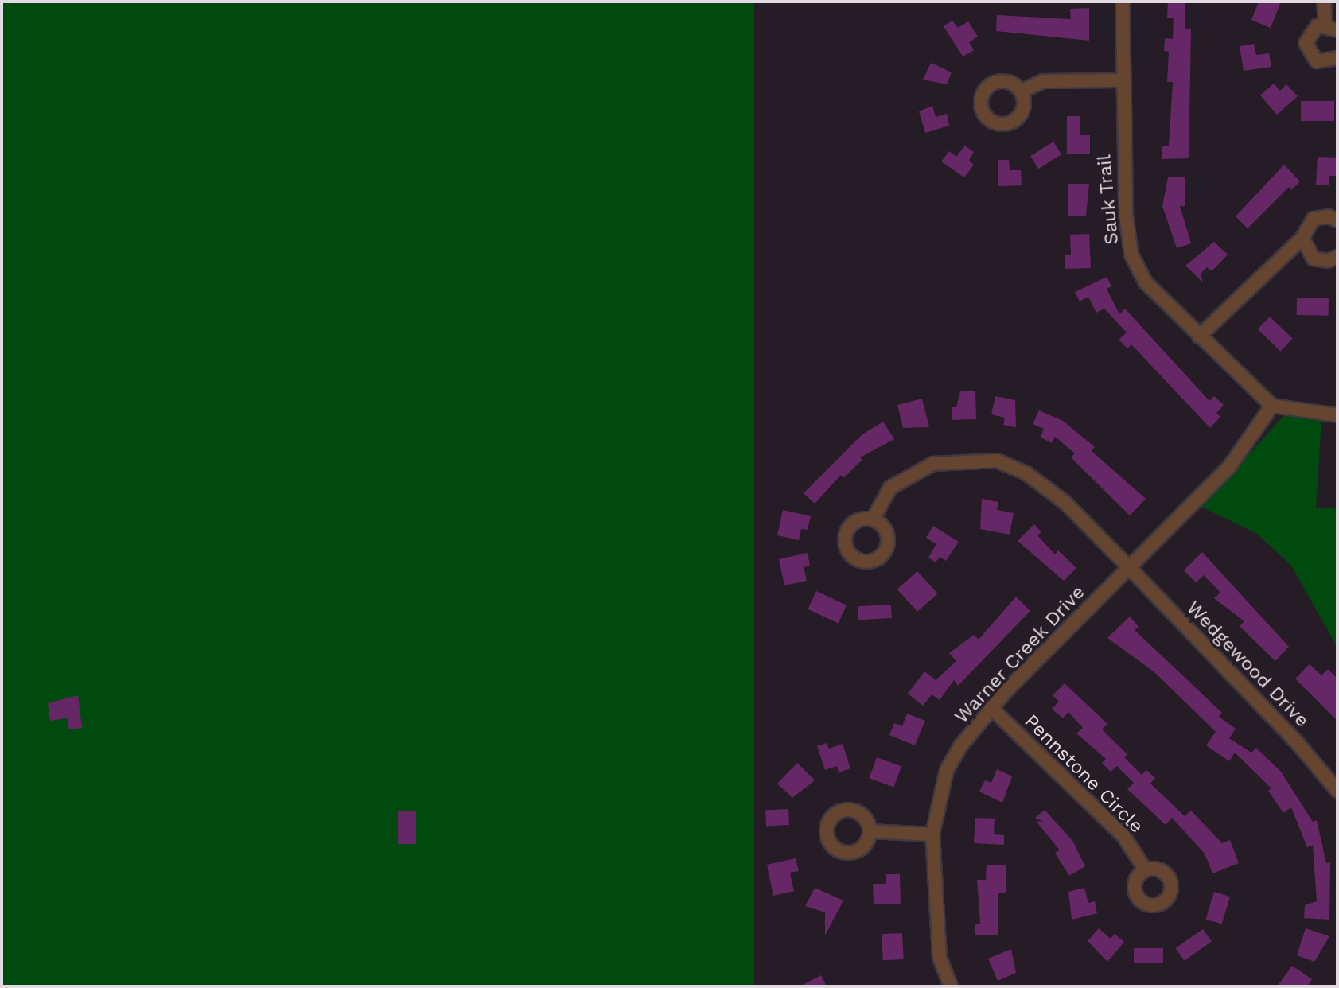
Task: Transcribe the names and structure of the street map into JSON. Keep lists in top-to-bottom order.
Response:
{
  "streets": {
    "street": [
      "Sauk Trail",
      "Warner Creek Drive",
      "Wedgewood Drive",
      "Pennstone Circle"
    ]
  },
  "crossings": [
    ["Sauk Trail", "Warner Creek Drive"],
    ["Warner Creek Drive", "Wedgewood Drive"],
    ["Warner Creek Drive", "Pennstone Circle"]
  ]
}
